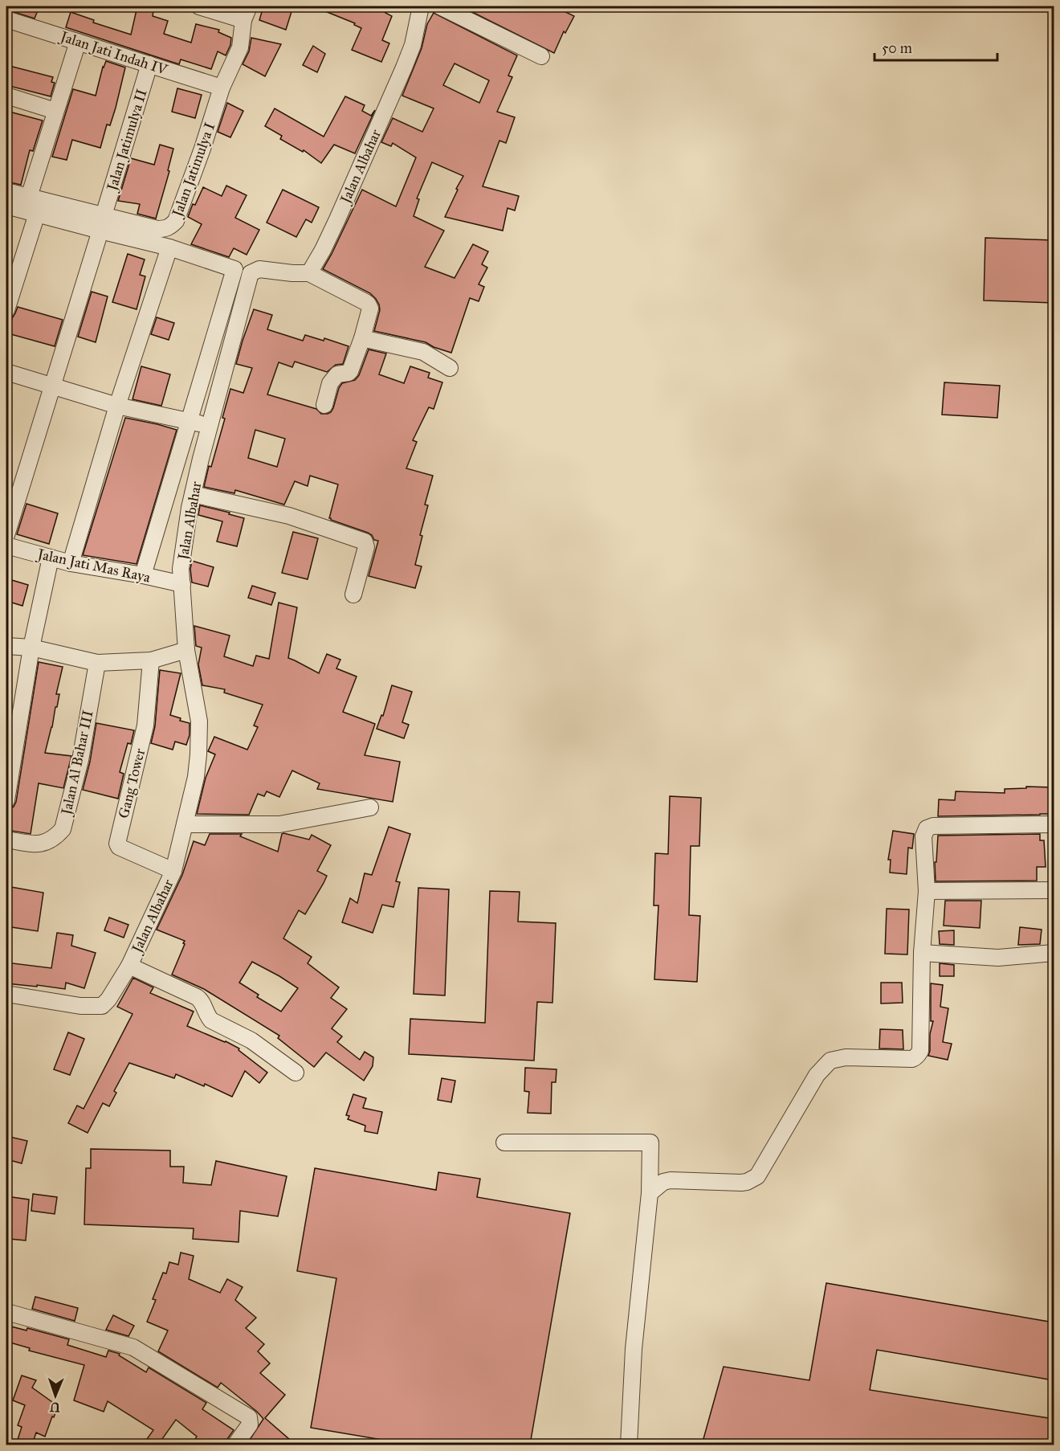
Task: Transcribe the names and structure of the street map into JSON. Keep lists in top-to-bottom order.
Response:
{
  "streets": {
    "street": [
      "Jalan Jati Indah IV",
      "Jalan Jatimulya II",
      "Jalan Albahar",
      "Jalan Jatimulya I",
      "Jalan Jati Mas Raya",
      "Jalan Al Bahar III",
      "Gang Tower"
    ]
  },
  "crossings": [
    ["Jalan Jati Indah IV", "Jalan Jatimulya II"],
    ["Jalan Jati Indah IV", "Jalan Jatimulya I"],
    ["Jalan Jatimulya II", "Jalan Jatimulya I"],
    ["Jalan Albahar", "Jalan Jati Mas Raya"],
    ["Jalan Albahar", "Gang Tower"]
  ],
  "scale_bar": "50 m",
  "north": "bottom"
}
